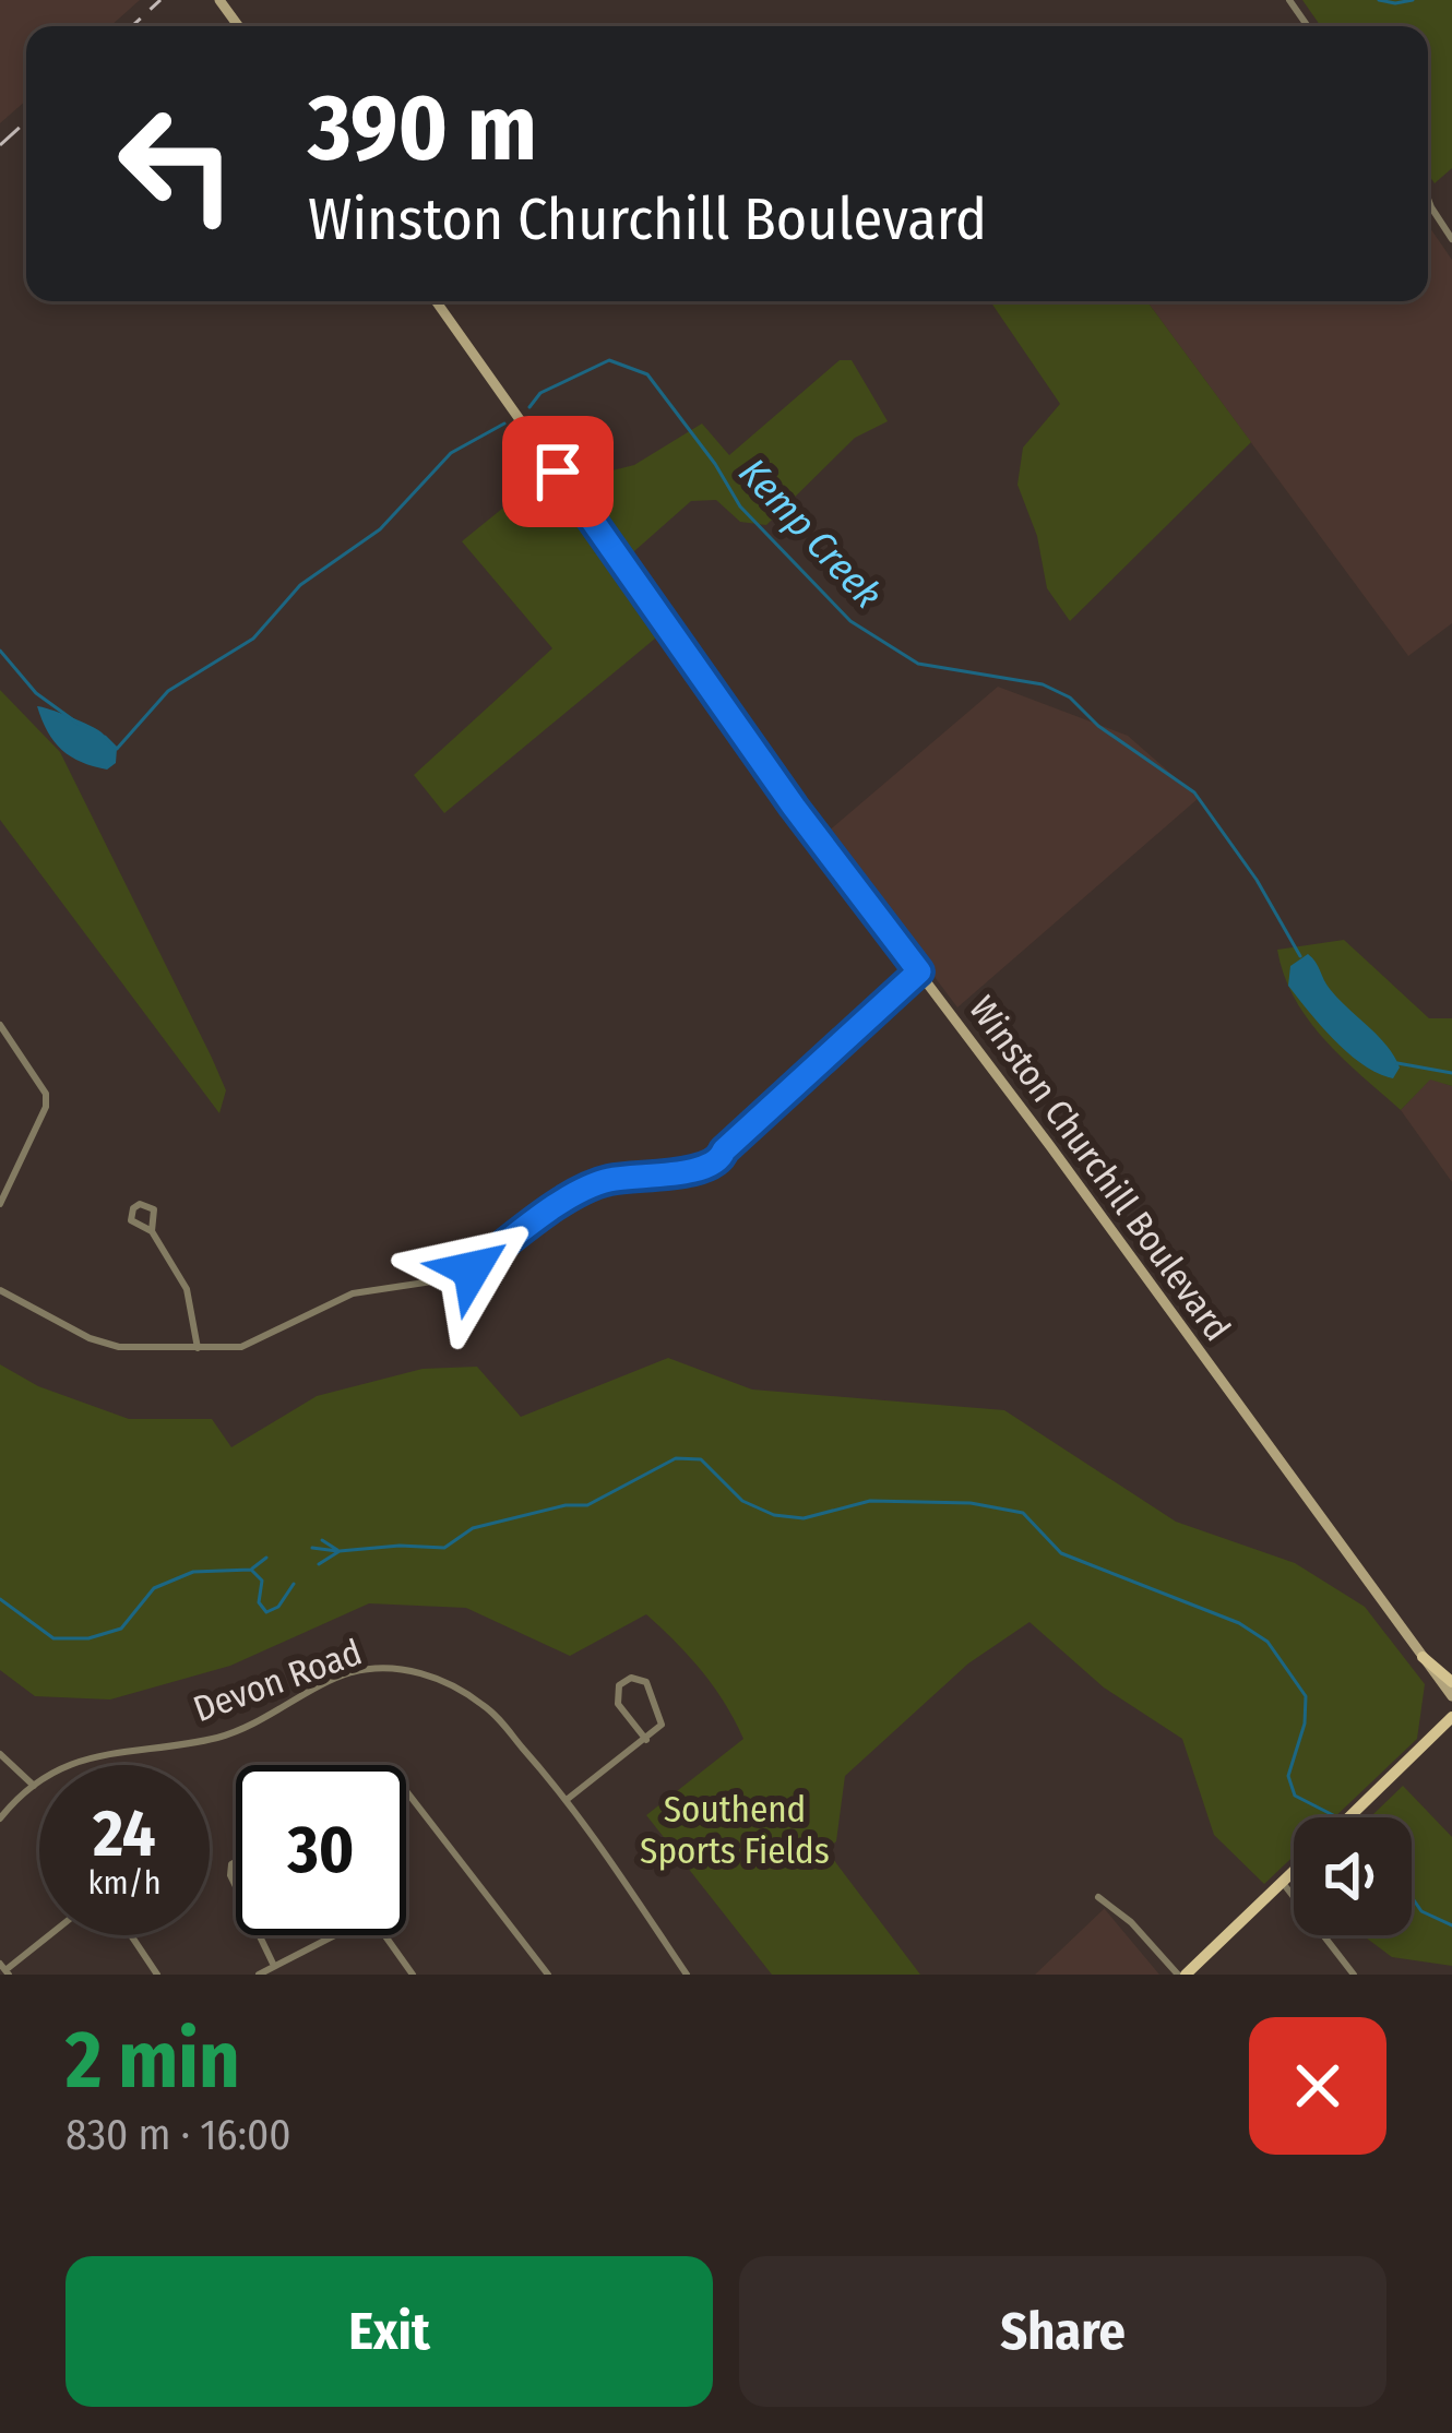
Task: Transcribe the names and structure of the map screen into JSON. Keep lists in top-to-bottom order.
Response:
{
  "streets": {
    "main road": ["Winston Churchill Boulevard"],
    "street": ["Devon Road"]
  },
  "water": ["Kemp Creek"],
  "parks": ["Southend Sports Fields"],
  "page": {
    "turn": ["390 m", "Winston Churchill Boulevard"],
    "speed": "24 km/h",
    "limit": "30",
    "heading": ["2 min", "830 m · 16:00"],
    "buttons": ["Exit", "Share"]
  }
}
